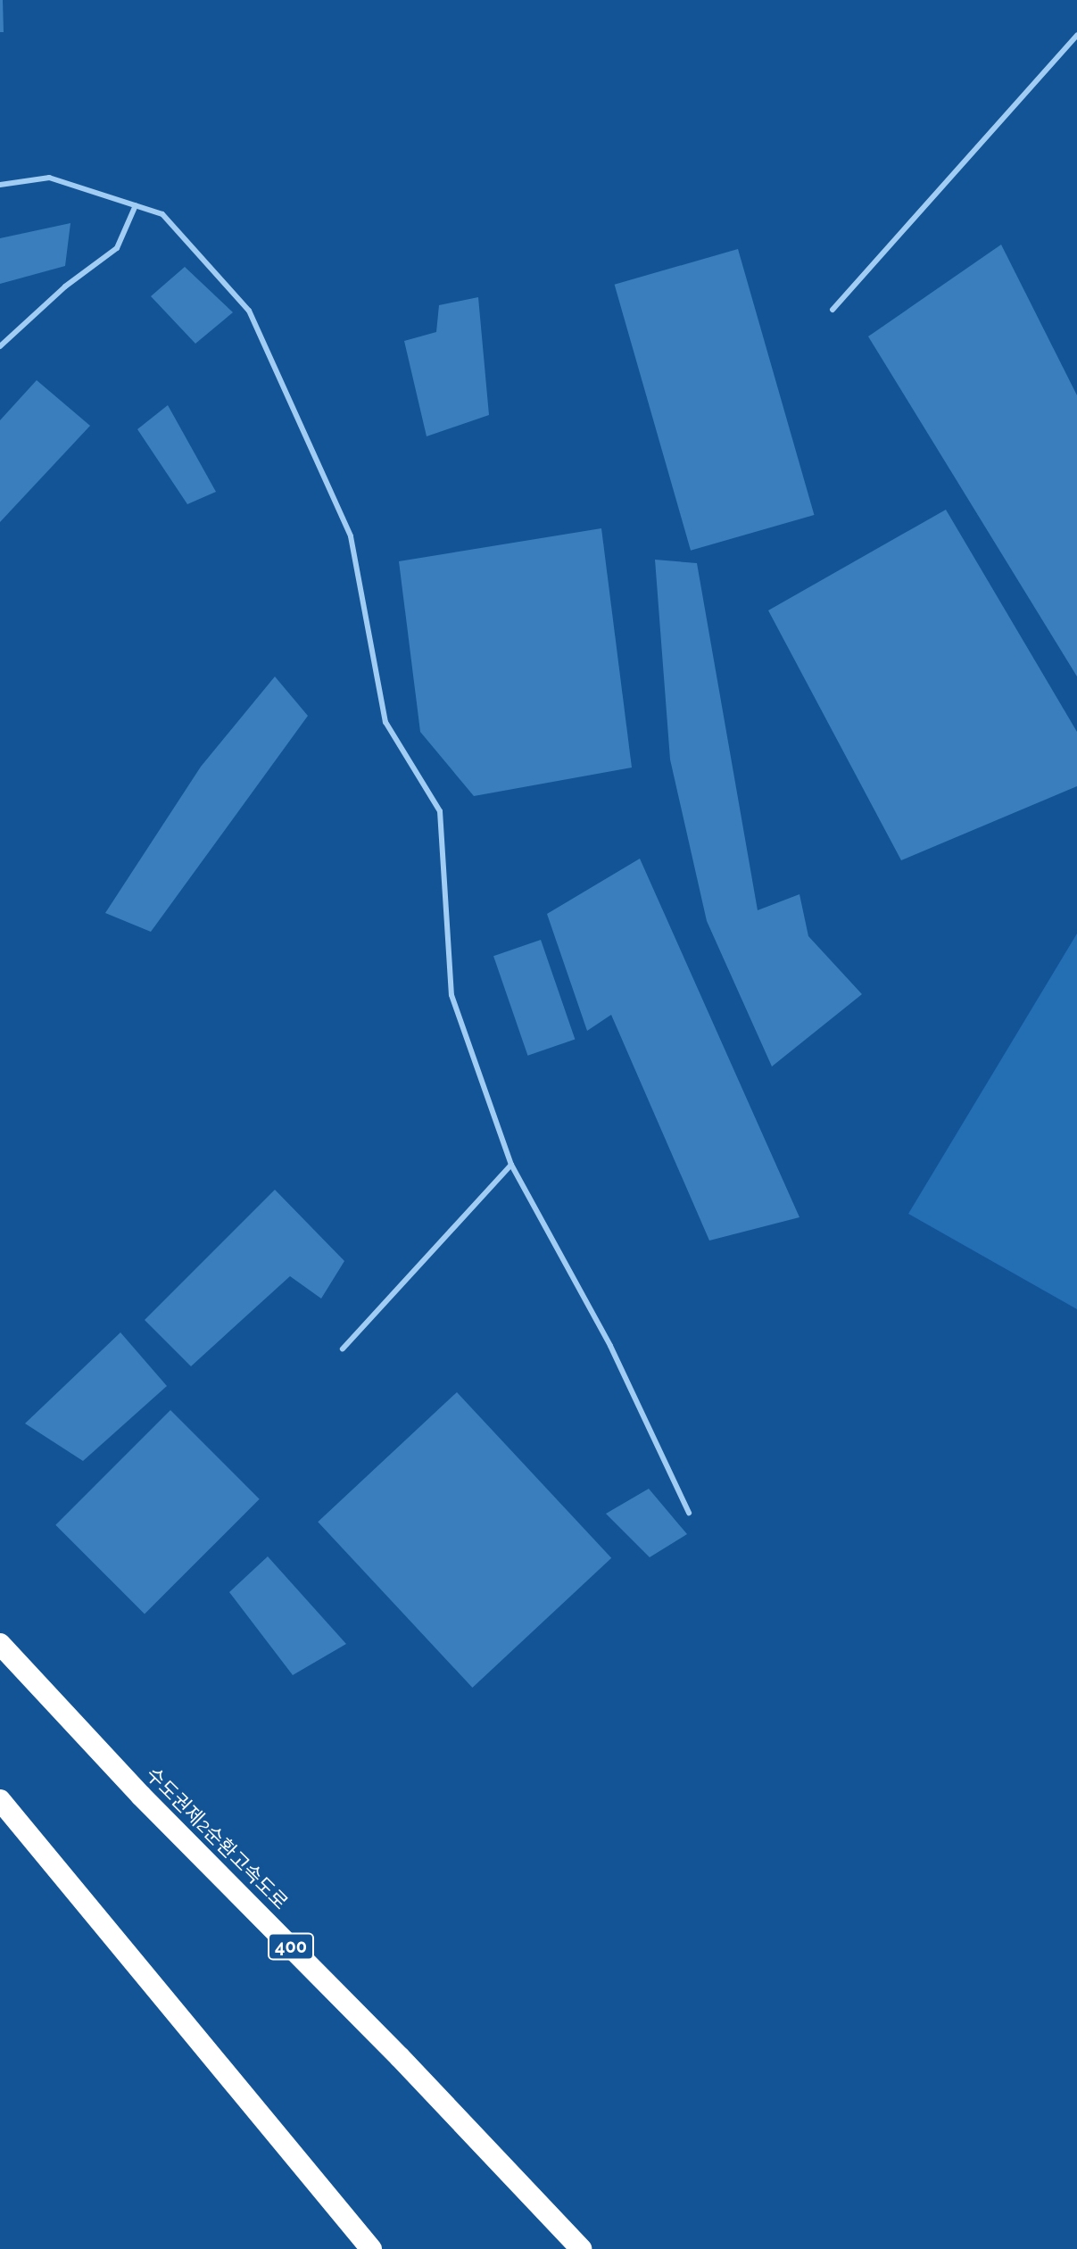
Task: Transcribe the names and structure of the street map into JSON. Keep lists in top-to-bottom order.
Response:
{
  "streets": {
    "highway": ["수도권제2순환고속도로", "400"]
  }
}
